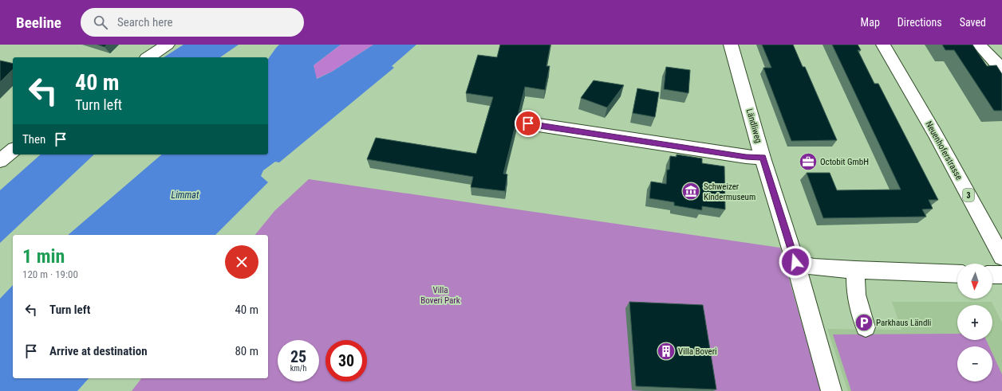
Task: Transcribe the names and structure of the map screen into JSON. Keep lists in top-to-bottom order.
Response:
{
  "streets": {
    "street": ["Ländliweg", "Neuenhoferstrasse", "3"]
  },
  "water": ["Limmat"],
  "parks": ["Villa Boveri Park"],
  "places": {
    "office": ["Octobit GmbH"],
    "museum": ["Schweizer Kindermuseum"],
    "parking": ["Parkhaus Ländli"],
    "building": ["Villa Boveri"]
  },
  "north": "bottom",
  "page": {
    "header": "Beeline",
    "search": "Search here",
    "nav": ["Map", "Directions", "Saved"],
    "turn": ["40 m", "Turn left"],
    "then": "Then",
    "heading": ["1 min", "120 m · 19:00"],
    "map_buttons": ["+", "−"],
    "list": [
      {
        "name": "Turn left",
        "value": "40 m"
      },
      {
        "name": "Arrive at destination",
        "value": "80 m"
      }
    ],
    "speed": "25 km/h",
    "limit": "30"
  }
}
